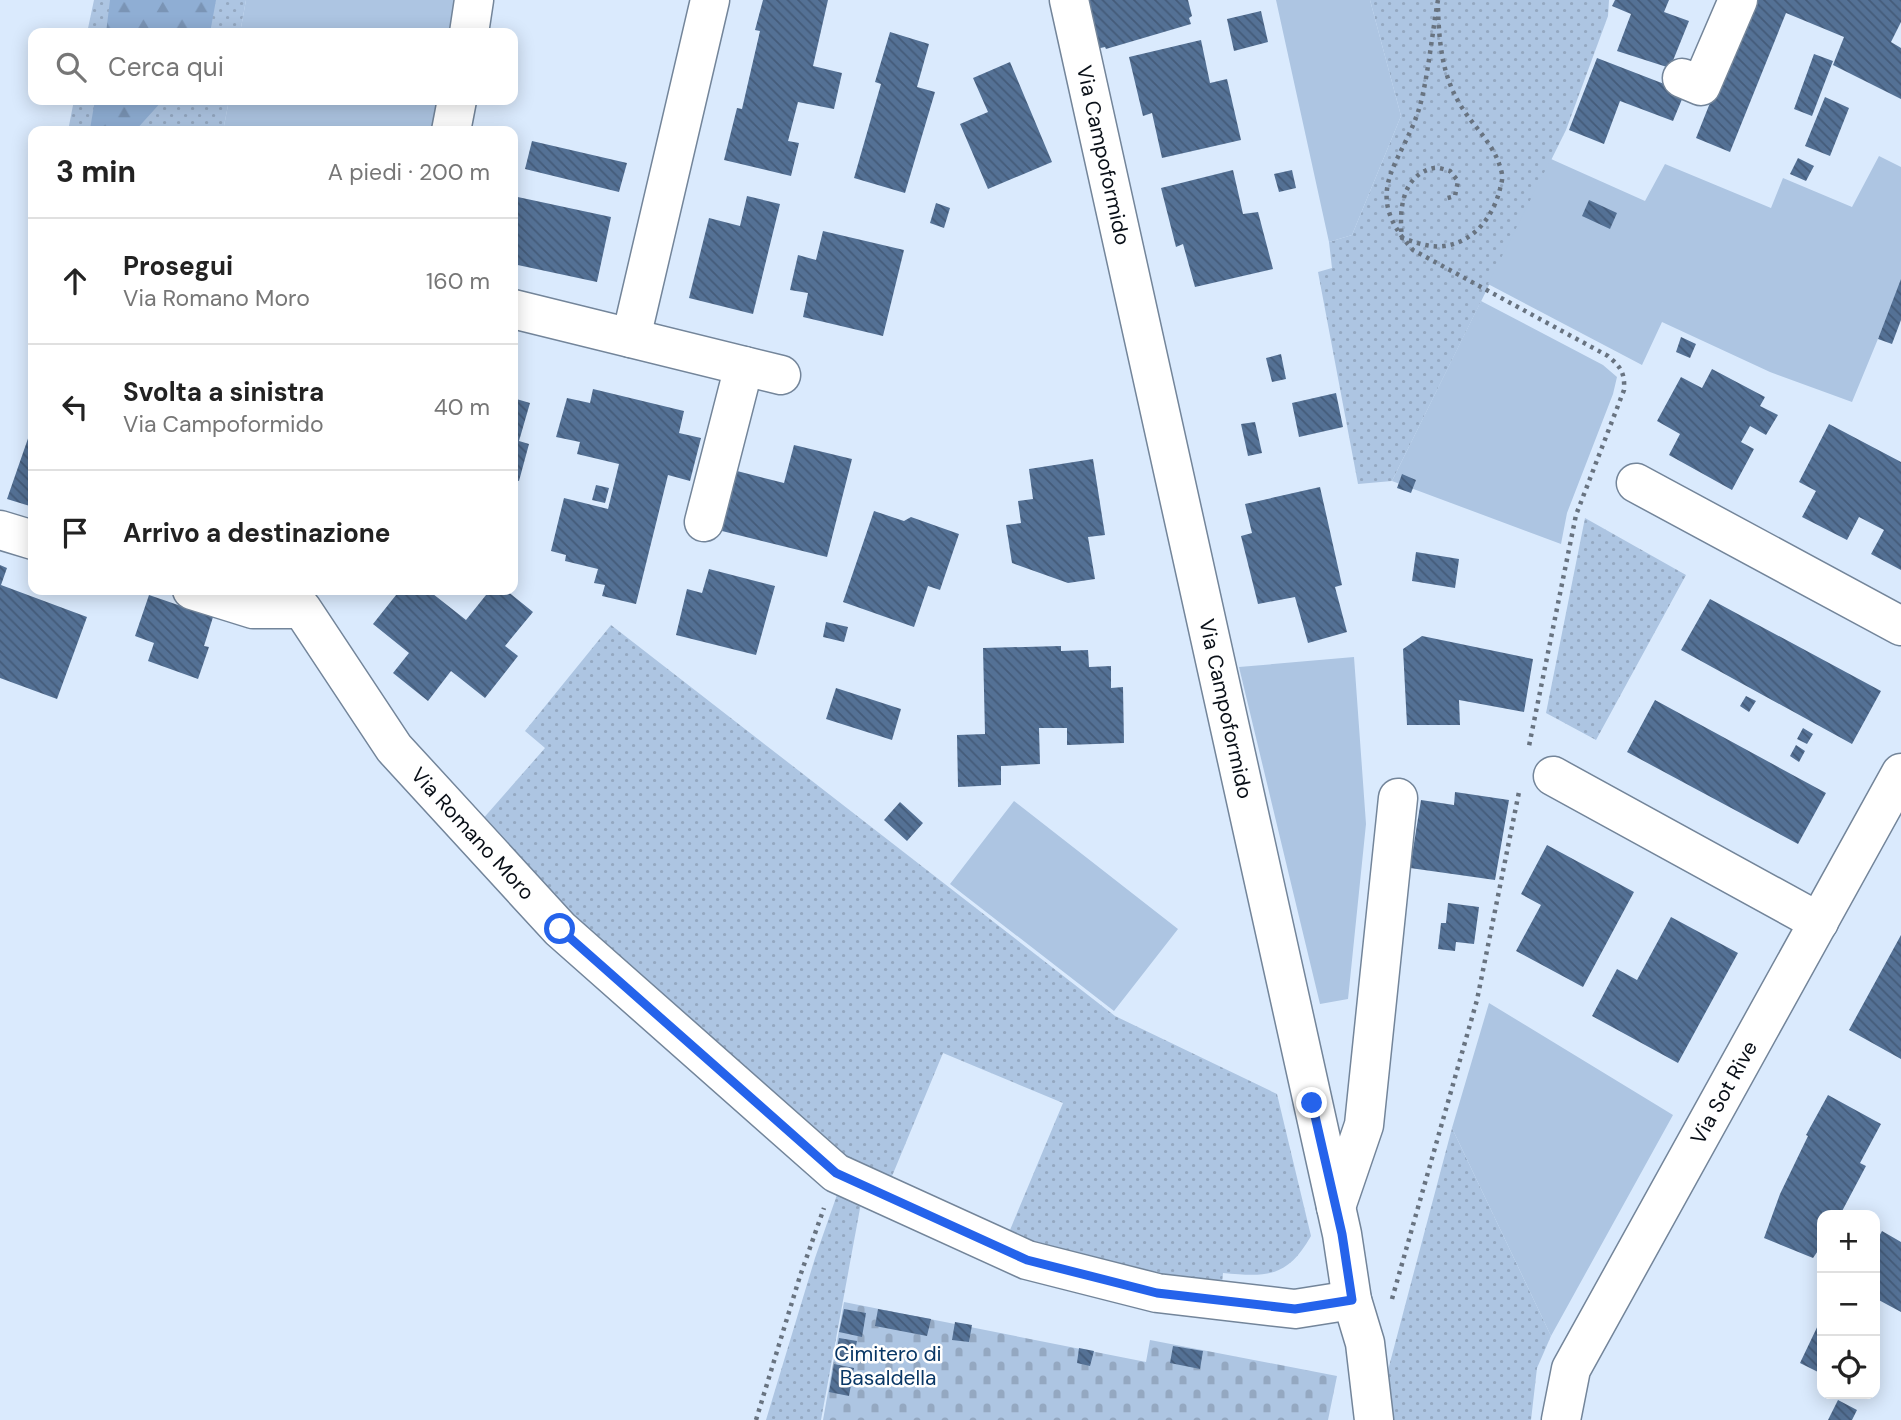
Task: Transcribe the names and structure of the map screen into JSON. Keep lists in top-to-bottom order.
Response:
{
  "streets": {
    "street": ["Via Campoformido", "Via Romano Moro", "Via Sot Rive"]
  },
  "crossings": [
    ["Via Campoformido", "Via Romano Moro"]
  ],
  "parks": ["Cimitero di Basaldella"],
  "page": {
    "search": "Cerca qui",
    "heading": ["3 min", "A piedi · 200 m"],
    "list": [
      ["Prosegui", "Via Romano Moro", "160 m"],
      ["Svolta a sinistra", "Via Campoformido", "40 m"],
      "Arrivo a destinazione"
    ],
    "map_buttons": ["+", "−"]
  }
}
